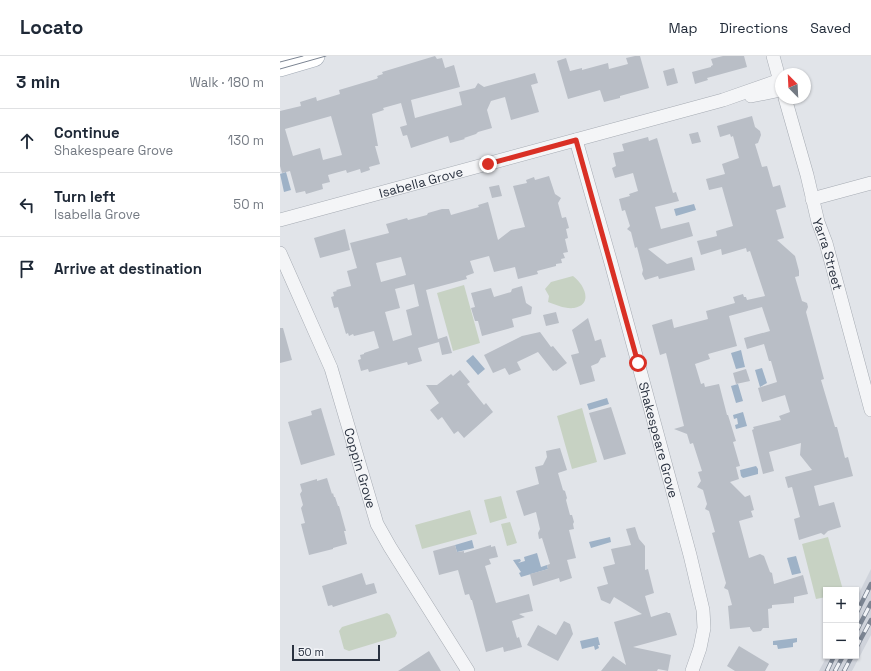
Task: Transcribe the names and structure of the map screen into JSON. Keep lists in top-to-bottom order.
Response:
{
  "streets": {
    "street": [
      "Isabella Grove",
      "Yarra Street",
      "Shakespeare Grove",
      "Coppin Grove"
    ]
  },
  "crossings": [
    ["Isabella Grove", "Shakespeare Grove"]
  ],
  "scale_bar": "50 m",
  "north": "top left",
  "page": {
    "header": "Locato",
    "nav": ["Map", "Directions", "Saved"],
    "heading": ["3 min", "Walk · 180 m"],
    "list": [
      ["Continue", "Shakespeare Grove", "130 m"],
      ["Turn left", "Isabella Grove", "50 m"],
      "Arrive at destination"
    ],
    "map_buttons": ["+", "−"],
    "scale": "50 m"
  }
}
